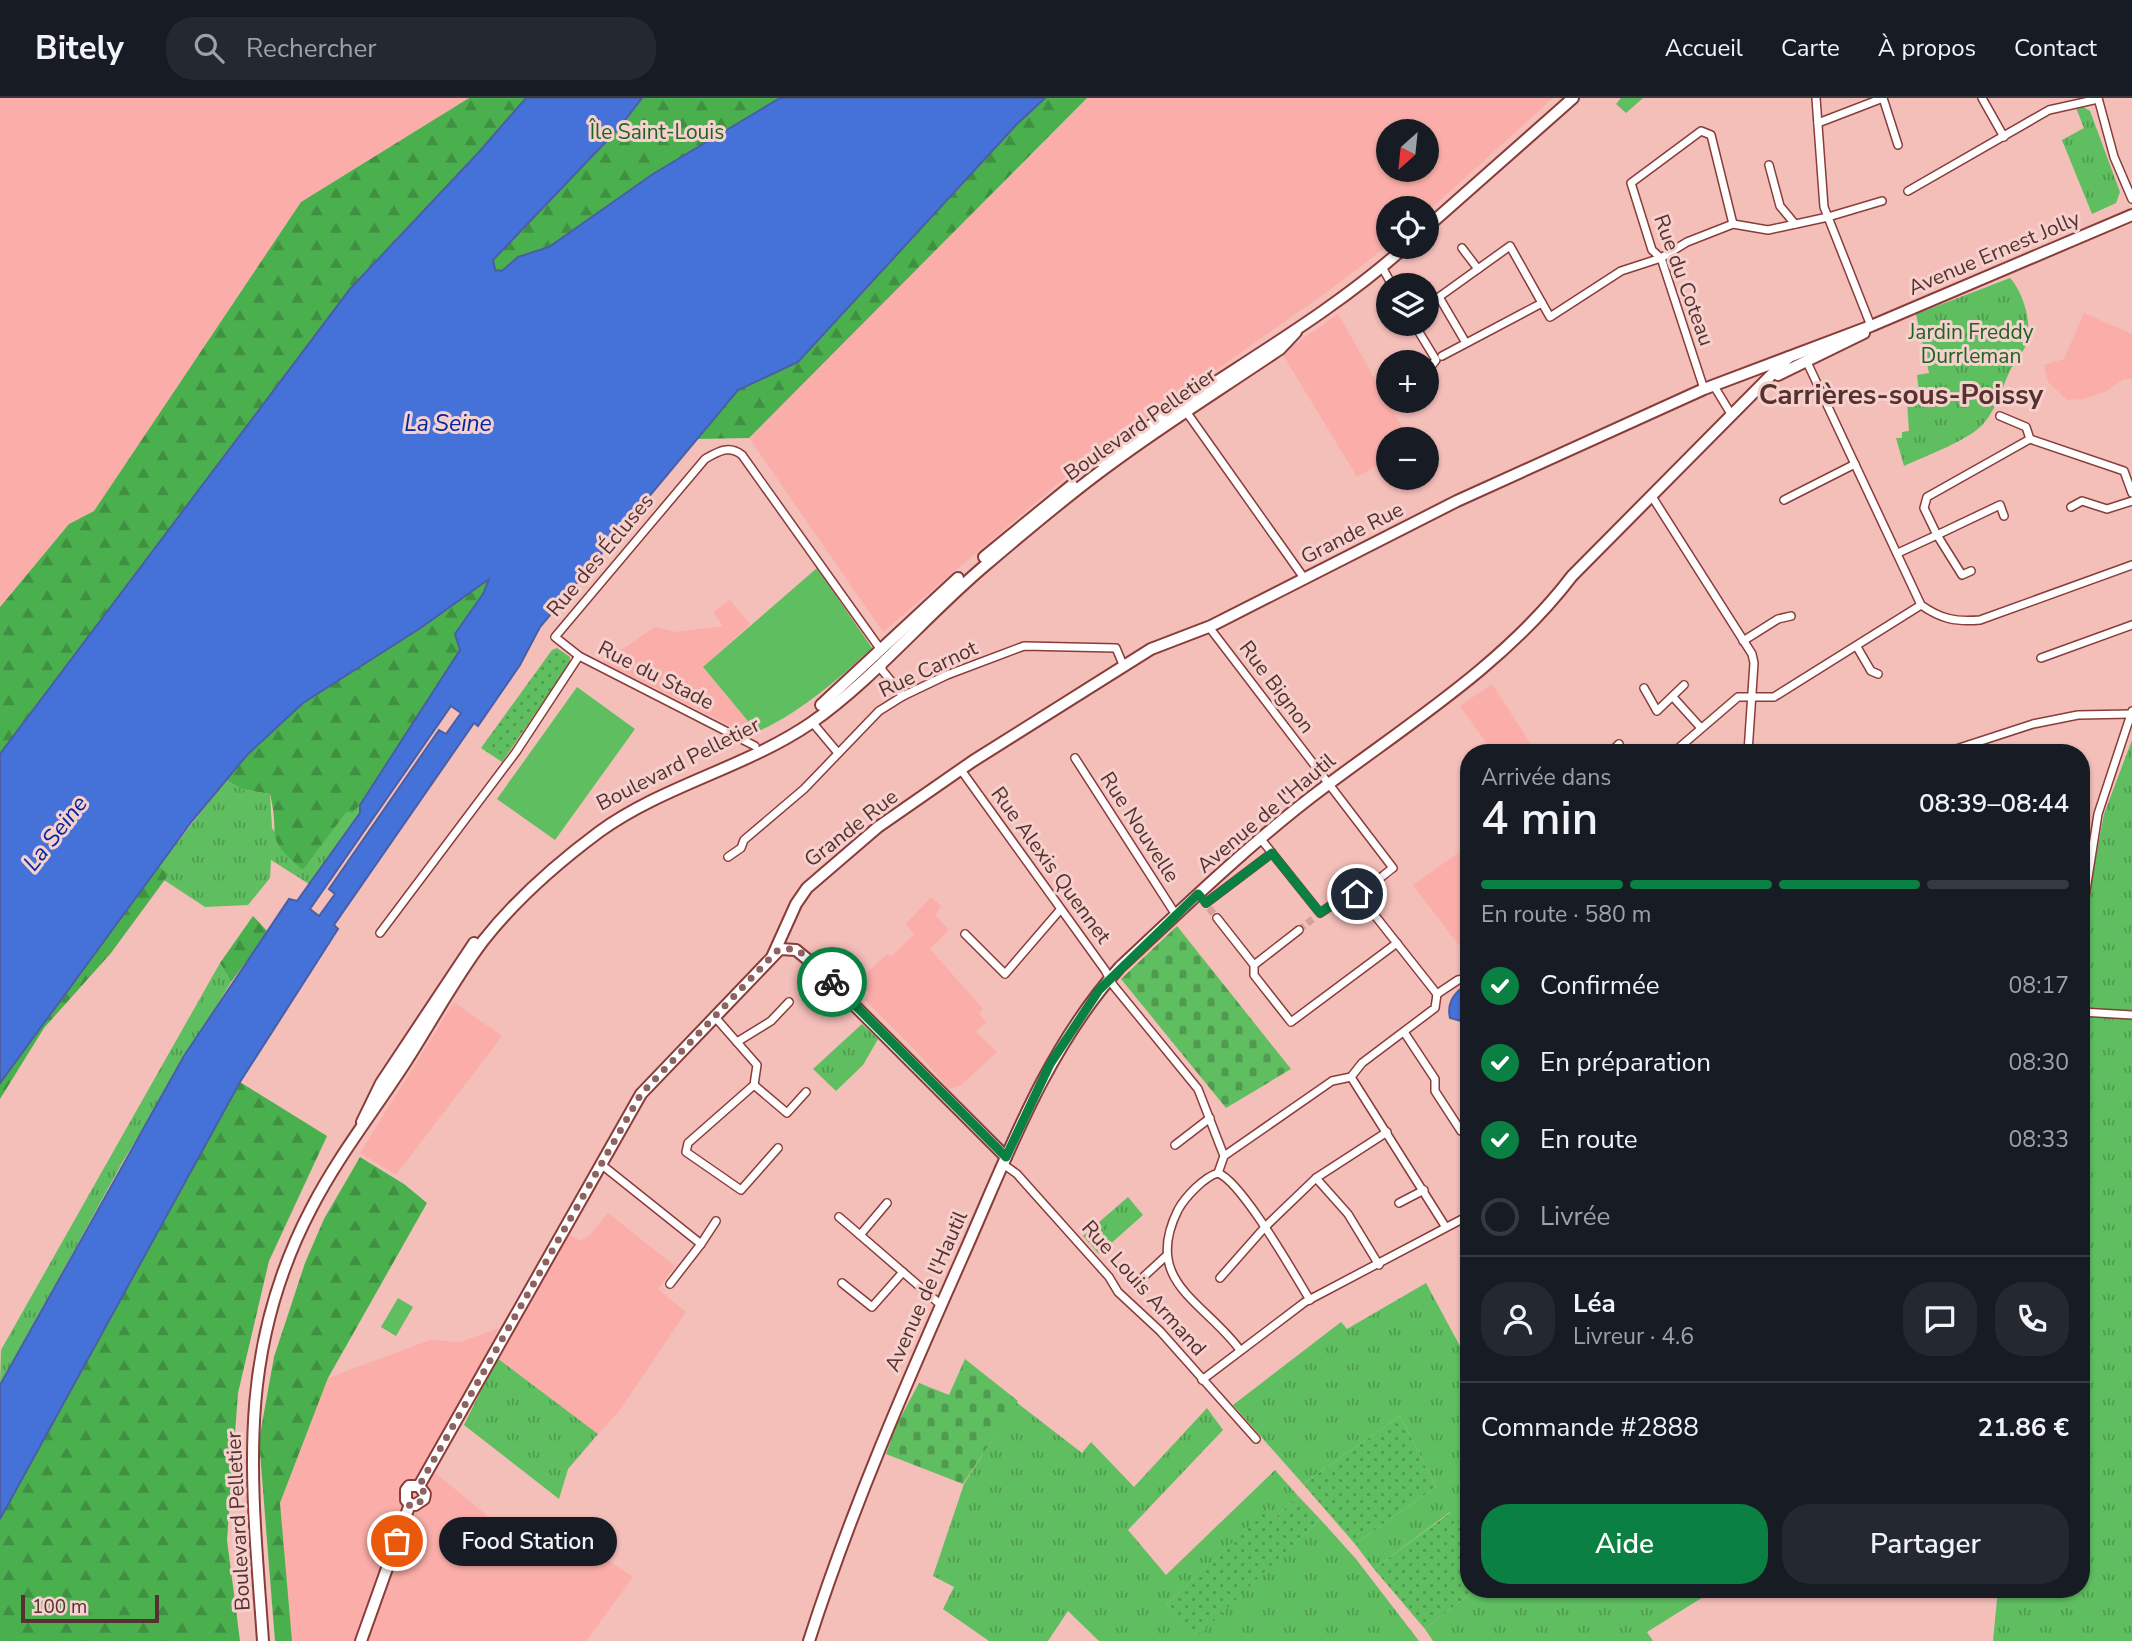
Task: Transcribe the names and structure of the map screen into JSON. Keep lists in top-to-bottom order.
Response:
{
  "streets": {
    "street": [
      "Avenue Ernest Jolly",
      "Rue du Coteau",
      "Boulevard Pelletier",
      "Grande Rue",
      "Rue des Écluses",
      "Rue Carnot",
      "Rue du Stade",
      "Rue Bignon",
      "Avenue de l'Hautil",
      "Rue Nouvelle",
      "Rue Alexis Quennet",
      "Rue Louis Armand"
    ]
  },
  "crossings": [
    ["Avenue Ernest Jolly", "Grande Rue"],
    ["Avenue Ernest Jolly", "Avenue de l'Hautil"],
    ["Rue du Coteau", "Grande Rue"],
    ["Rue du Coteau", "Avenue de l'Hautil"],
    ["Boulevard Pelletier", "Rue des Écluses"],
    ["Boulevard Pelletier", "Rue du Stade"],
    ["Grande Rue", "Rue Carnot"],
    ["Grande Rue", "Rue Bignon"],
    ["Grande Rue", "Rue Alexis Quennet"],
    ["Rue des Écluses", "Rue Carnot"],
    ["Rue des Écluses", "Rue du Stade"],
    ["Rue Bignon", "Avenue de l'Hautil"],
    ["Avenue de l'Hautil", "Rue Nouvelle"],
    ["Avenue de l'Hautil", "Rue Alexis Quennet"],
    ["Avenue de l'Hautil", "Rue Louis Armand"]
  ],
  "districts": ["Carrières-sous-Poissy"],
  "water": ["La Seine"],
  "parks": ["Île Saint-Louis", "Jardin Freddy Durrleman"],
  "places": ["Food Station"],
  "scale_bar": "100 m",
  "north": "bottom left",
  "page": {
    "header": "Bitely",
    "search": "Rechercher",
    "nav": [
      "Accueil",
      "Carte",
      "À propos",
      "Contact"
    ],
    "map_buttons": ["+", "−"],
    "heading": ["4 min", "Arrivée dans", "08:39–08:44"],
    "panel": [
      "Léa",
      "Livreur · 4.6",
      "Commande #2888",
      "21.86 €"
    ],
    "bar": "En route · 580 m",
    "list": [
      ["Confirmée", "08:17"],
      ["En préparation", "08:30"],
      ["En route", "08:33"],
      "Livrée"
    ],
    "buttons": ["Aide", "Partager"],
    "bubble": "Food Station",
    "scale": "100 m"
  }
}
